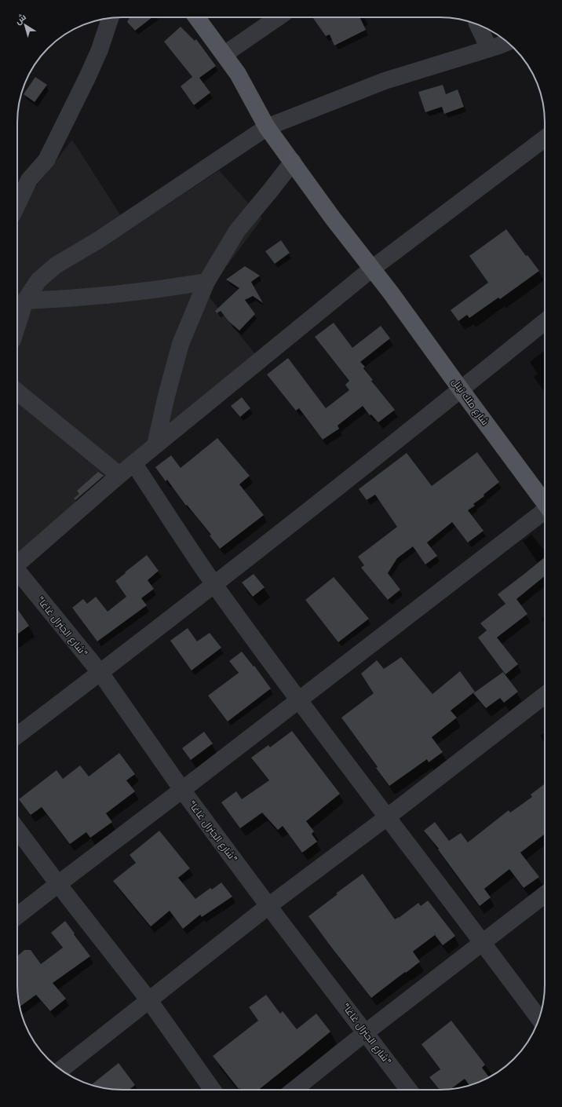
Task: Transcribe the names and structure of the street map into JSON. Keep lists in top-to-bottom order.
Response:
{
  "streets": {
    "main road": ["شارع ملك تيتل"],
    "street": ["\"شارع الجنرال غاغا\""]
  },
  "north": "top left"
}
